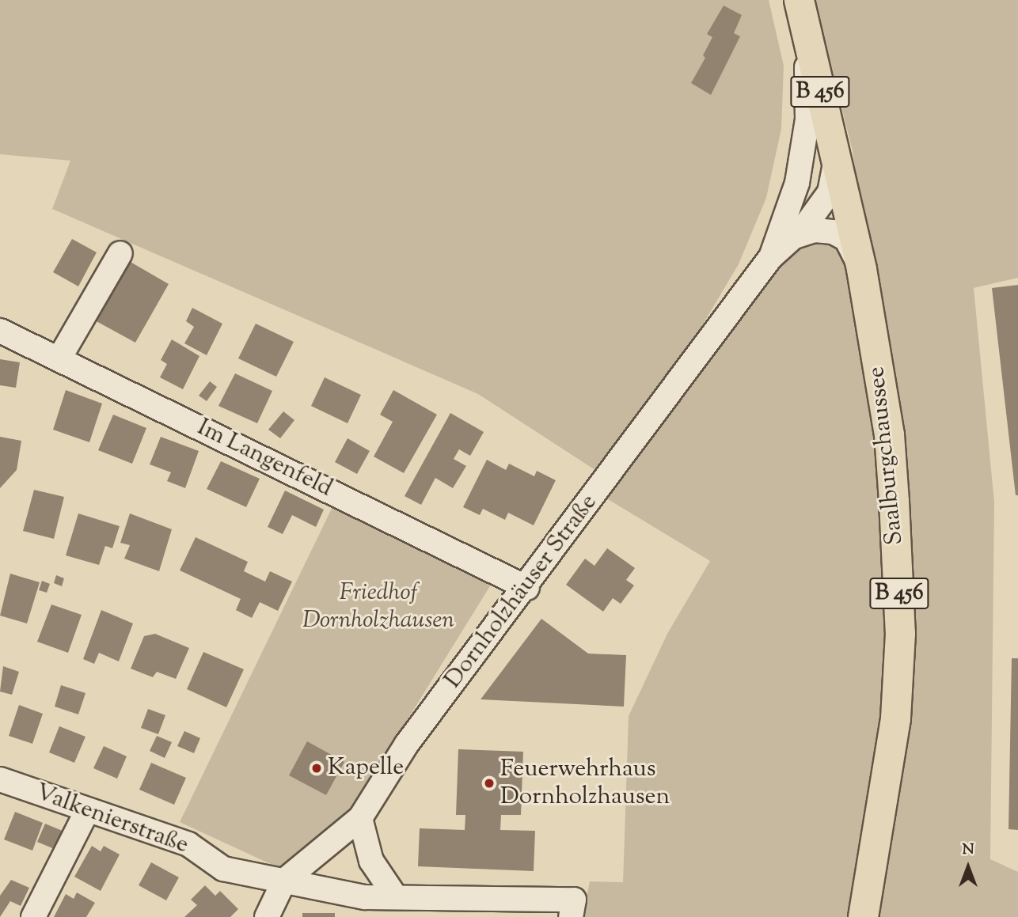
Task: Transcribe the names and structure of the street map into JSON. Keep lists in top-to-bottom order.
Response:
{
  "streets": {
    "main road": ["B 456", "Saalburgchaussee"],
    "street": ["Im Langenfeld", "Dornholzhäuser Straße", "Valkenierstraße"]
  },
  "crossings": [
    ["Saalburgchaussee", "Dornholzhäuser Straße"],
    ["Im Langenfeld", "Dornholzhäuser Straße"],
    ["Dornholzhäuser Straße", "Valkenierstraße"]
  ],
  "parks": ["Friedhof Dornholzhausen"],
  "places": ["Kapelle", "Feuerwehrhaus Dornholzhausen"],
  "north": "top"
}
